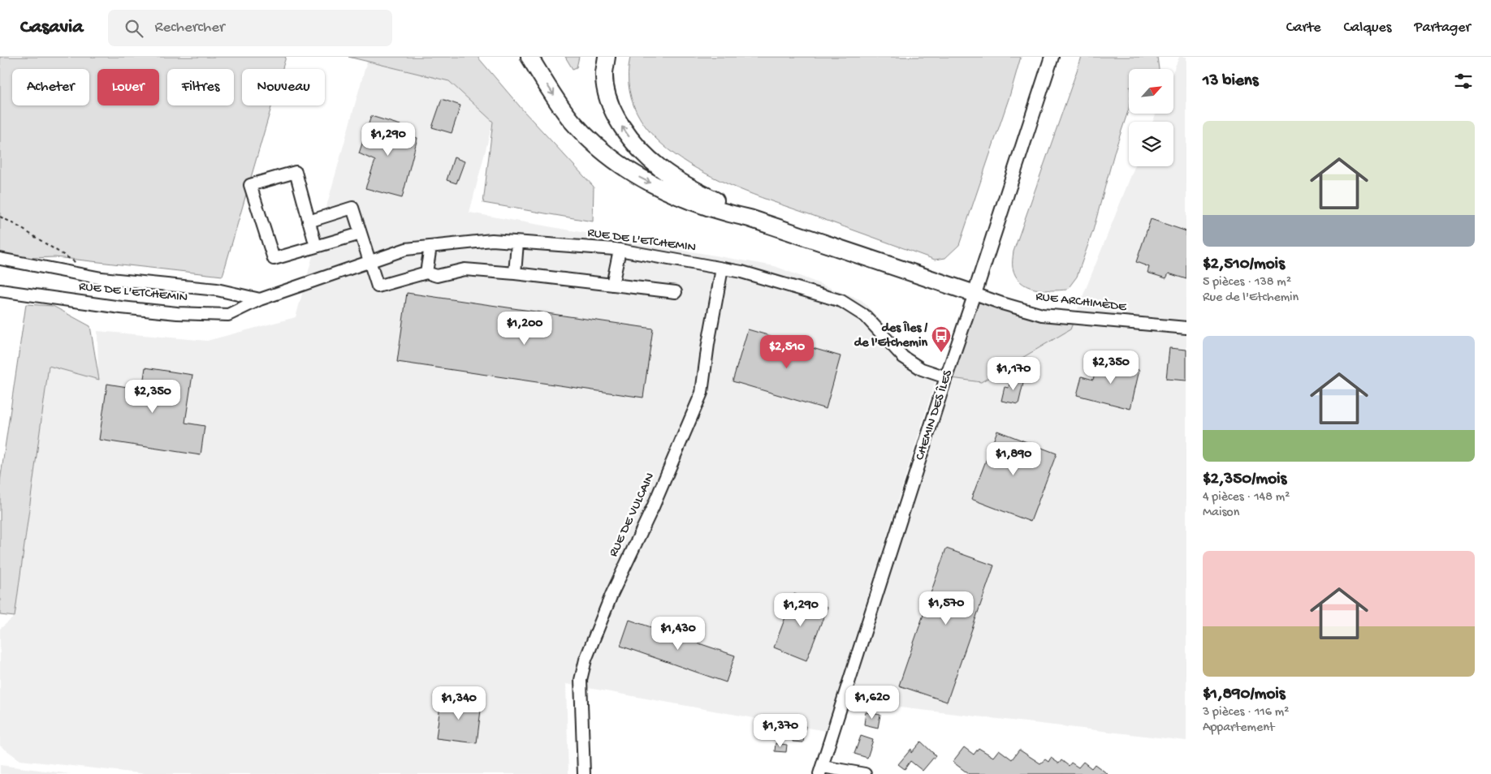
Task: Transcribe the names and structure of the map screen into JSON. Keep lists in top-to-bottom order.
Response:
{
  "streets": {
    "main road": ["CHEMIN DES ÎLES"],
    "street": ["RUE DE L'ETCHEMIN", "RUE ARCHIMÈDE", "RUE DE VULCAIN"]
  },
  "crossings": [
    ["RUE DE L'ETCHEMIN", "CHEMIN DES ÎLES"],
    ["RUE DE L'ETCHEMIN", "RUE DE VULCAIN"],
    ["RUE ARCHIMÈDE", "CHEMIN DES ÎLES"]
  ],
  "places": {
    "bus stop": ["des Îles / de l'Etchemin"]
  },
  "north": "top right",
  "page": {
    "header": "Casavia",
    "search": "Rechercher",
    "nav": ["Carte", "Calques", "Partager"],
    "heading": "13 biens",
    "chip": [
      "Acheter",
      "Louer",
      "Filtres",
      "Nouveau"
    ],
    "list": [
      {
        "name": "$2,510/mois",
        "note": "5 pièces · 138 m² · Rue de l'Etchemin"
      },
      {
        "name": "$2,350/mois",
        "note": "4 pièces · 148 m² · Maison"
      },
      {
        "name": "$1,890/mois",
        "note": "3 pièces · 116 m² · Appartement"
      }
    ],
    "price": [
      "$1,290",
      "$1,200",
      "$2,510",
      "$2,350",
      "$1,170",
      "$2,350",
      "$1,890",
      "$1,570",
      "$1,290",
      "$1,430",
      "$1,620",
      "$1,340",
      "$1,370"
    ]
  }
}
